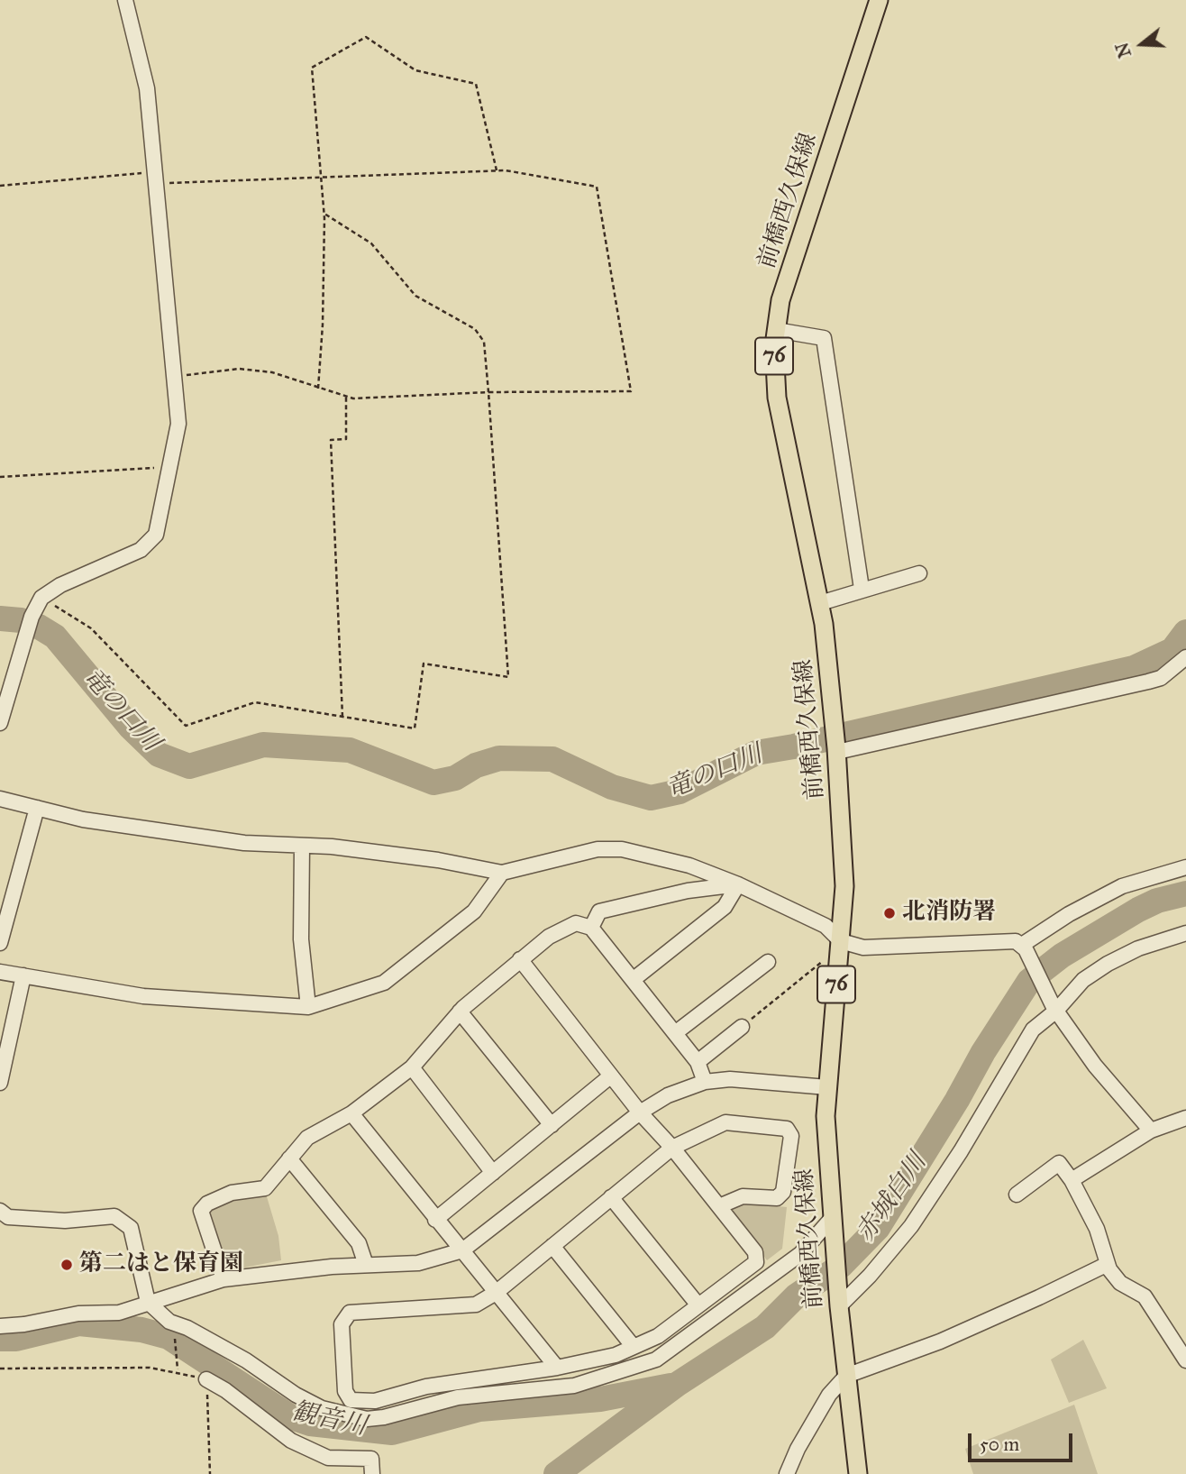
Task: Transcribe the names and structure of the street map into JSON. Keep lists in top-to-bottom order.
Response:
{
  "streets": {
    "main road": ["前橋西久保線", "76"]
  },
  "water": ["竜の口川", "赤城白川", "観音川"],
  "places": ["北消防署", "第二はと保育園"],
  "scale_bar": "50 m",
  "north": "left"
}
